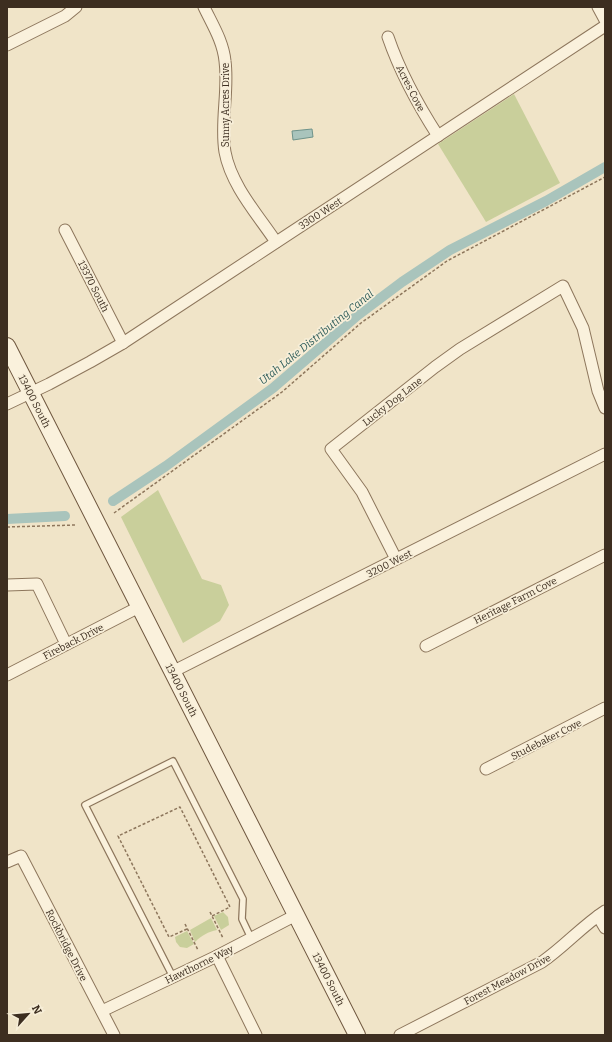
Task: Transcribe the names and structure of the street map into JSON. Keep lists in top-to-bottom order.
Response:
{
  "streets": {
    "main road": ["13400 South"],
    "street": [
      "Acres Cove",
      "Sunny Acres Drive",
      "3300 West",
      "13370 South",
      "Lucky Dog Lane",
      "3200 West",
      "Heritage Farm Cove",
      "Fireback Drive",
      "Studebaker Cove",
      "Rockbridge Drive",
      "Hawthorne Way",
      "Forest Meadow Drive"
    ]
  },
  "crossings": [
    ["Acres Cove", "3300 West"],
    ["Sunny Acres Drive", "3300 West"],
    ["3300 West", "13370 South"],
    ["3300 West", "13400 South"],
    ["13400 South", "3200 West"],
    ["13400 South", "Fireback Drive"],
    ["13400 South", "Hawthorne Way"],
    ["Lucky Dog Lane", "3200 West"],
    ["Rockbridge Drive", "Hawthorne Way"]
  ],
  "water": ["Utah Lake Distributing Canal"],
  "north": "top right"
}
